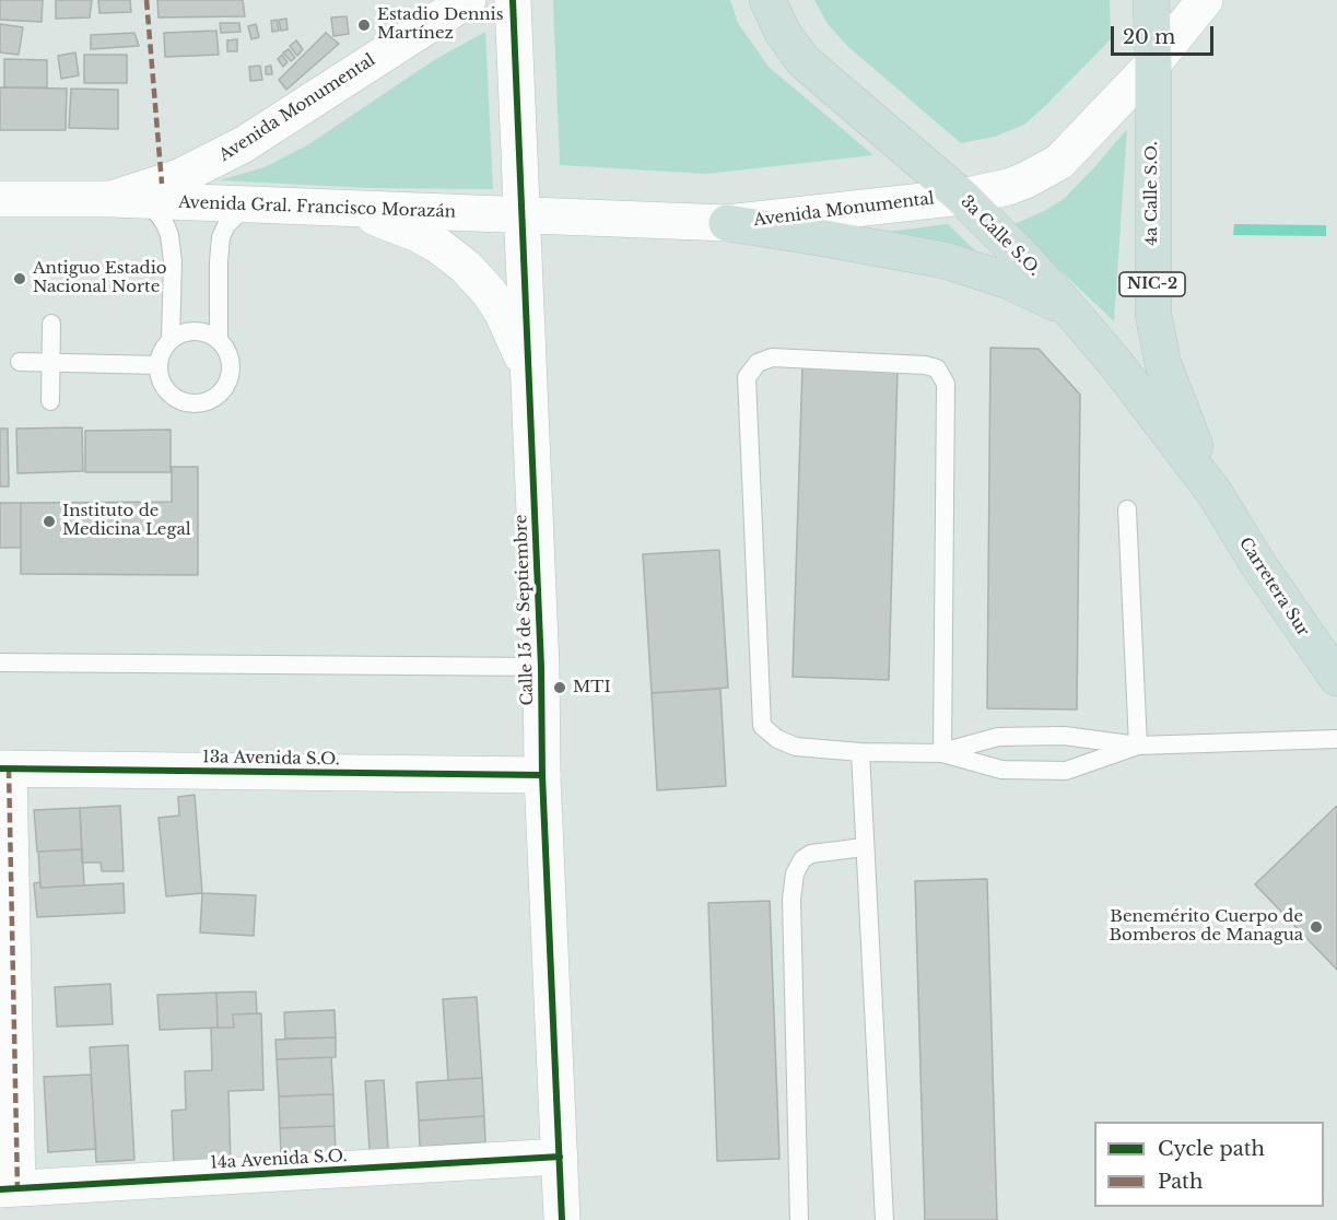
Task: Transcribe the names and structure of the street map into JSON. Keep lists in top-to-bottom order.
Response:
{
  "streets": {
    "highway": [
      "4a Calle S.O.",
      "3a Calle S.O.",
      "NIC-2",
      "Carretera Sur"
    ],
    "street": [
      "Avenida Monumental",
      "Avenida Gral. Francisco Morazán",
      "Calle 15 de Septiembre",
      "13a Avenida S.O.",
      "14a Avenida S.O."
    ]
  },
  "crossings": [
    ["Avenida Monumental", "4a Calle S.O."],
    ["Avenida Monumental", "Avenida Gral. Francisco Morazán"],
    ["Avenida Monumental", "3a Calle S.O."],
    ["Avenida Monumental", "Calle 15 de Septiembre"],
    ["4a Calle S.O.", "3a Calle S.O."],
    ["4a Calle S.O.", "Carretera Sur"],
    ["Avenida Gral. Francisco Morazán", "Calle 15 de Septiembre"],
    ["3a Calle S.O.", "Carretera Sur"],
    ["Calle 15 de Septiembre", "13a Avenida S.O."],
    ["Calle 15 de Septiembre", "14a Avenida S.O."]
  ],
  "places": [
    "Estadio Dennis Martínez",
    "Antiguo Estadio Nacional Norte",
    "Instituto de Medicina Legal",
    "MTI",
    "Benemérito Cuerpo de Bomberos de Managua"
  ],
  "legend": ["Cycle path", "Path"],
  "scale_bar": "20 m"
}
